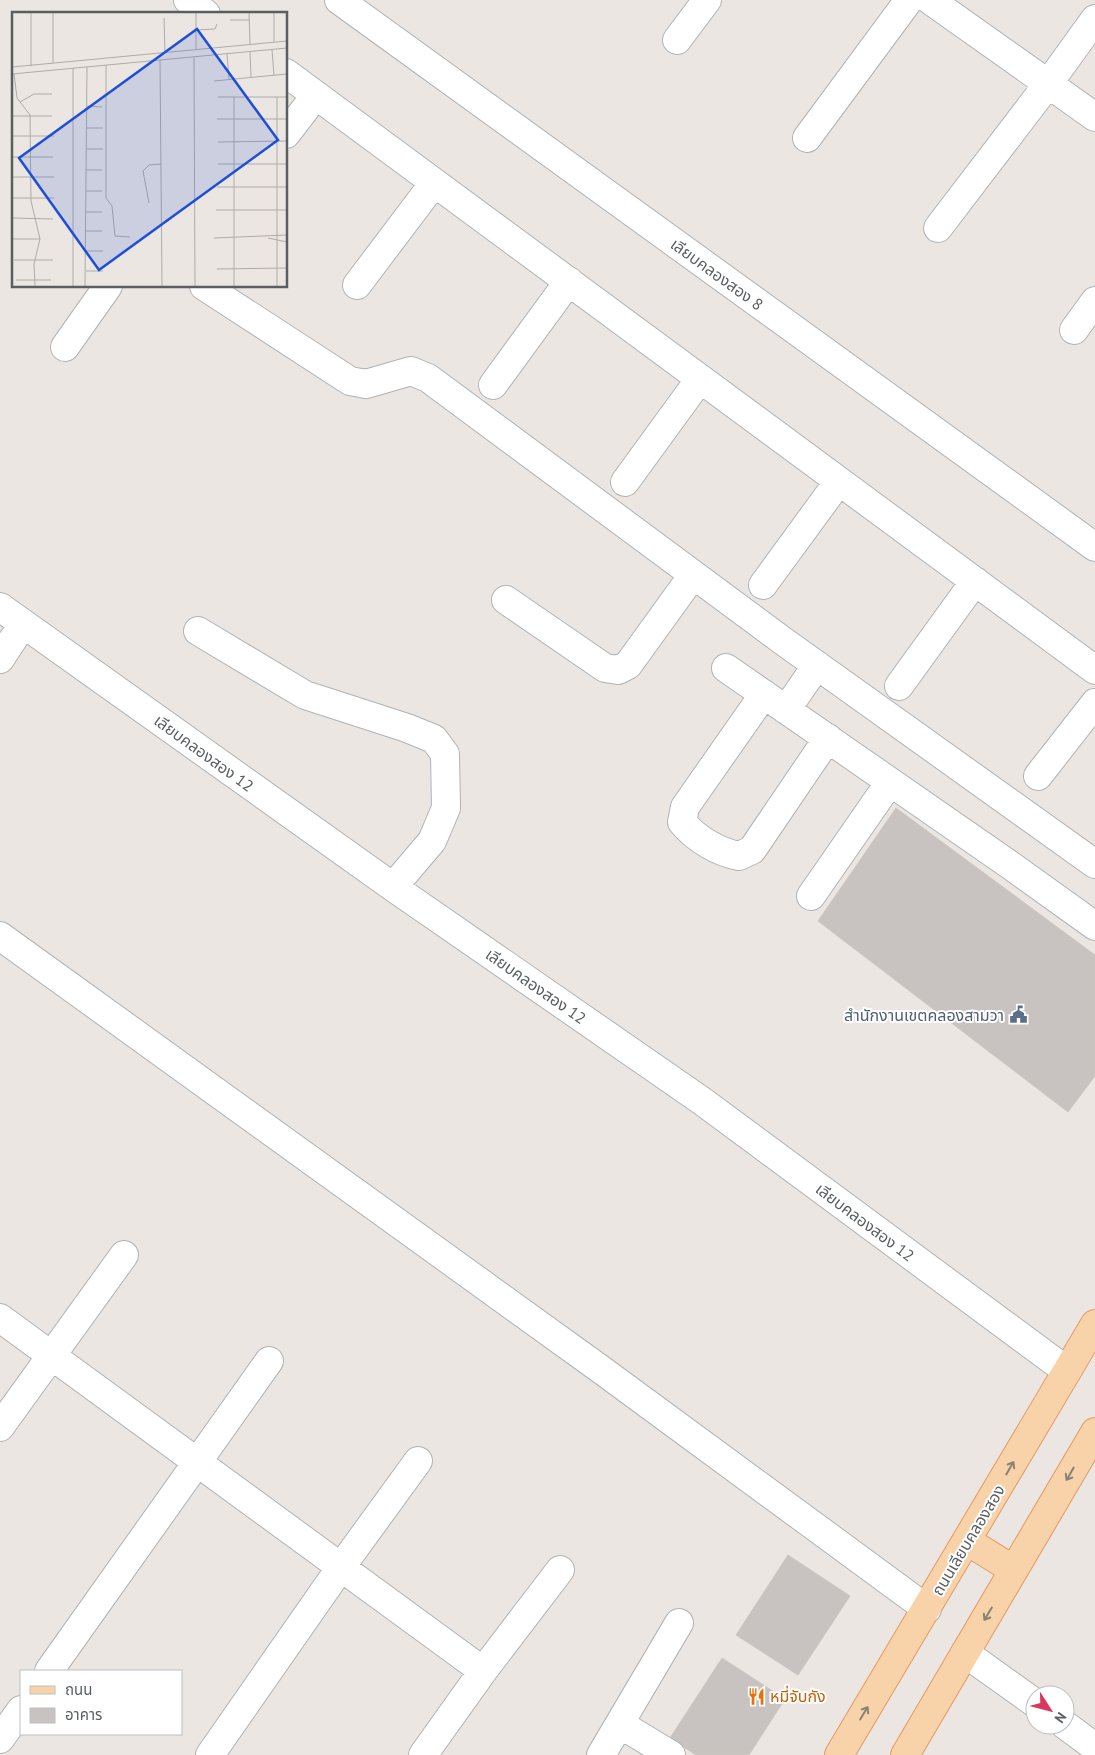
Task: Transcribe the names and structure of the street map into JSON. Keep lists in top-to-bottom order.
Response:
{
  "streets": {
    "main road": ["ถนนเลียบคลองสอง"],
    "street": ["เลียบคลองสอง 8", "เลียบคลองสอง 12"]
  },
  "crossings": [
    ["เลียบคลองสอง 12", "ถนนเลียบคลองสอง"]
  ],
  "places": {
    "public building": ["สำนักงานเขตคลองสามวา"],
    "restaurant": ["หมี่จับกัง"]
  },
  "legend": ["ถนน", "อาคาร"],
  "north": "bottom right"
}
